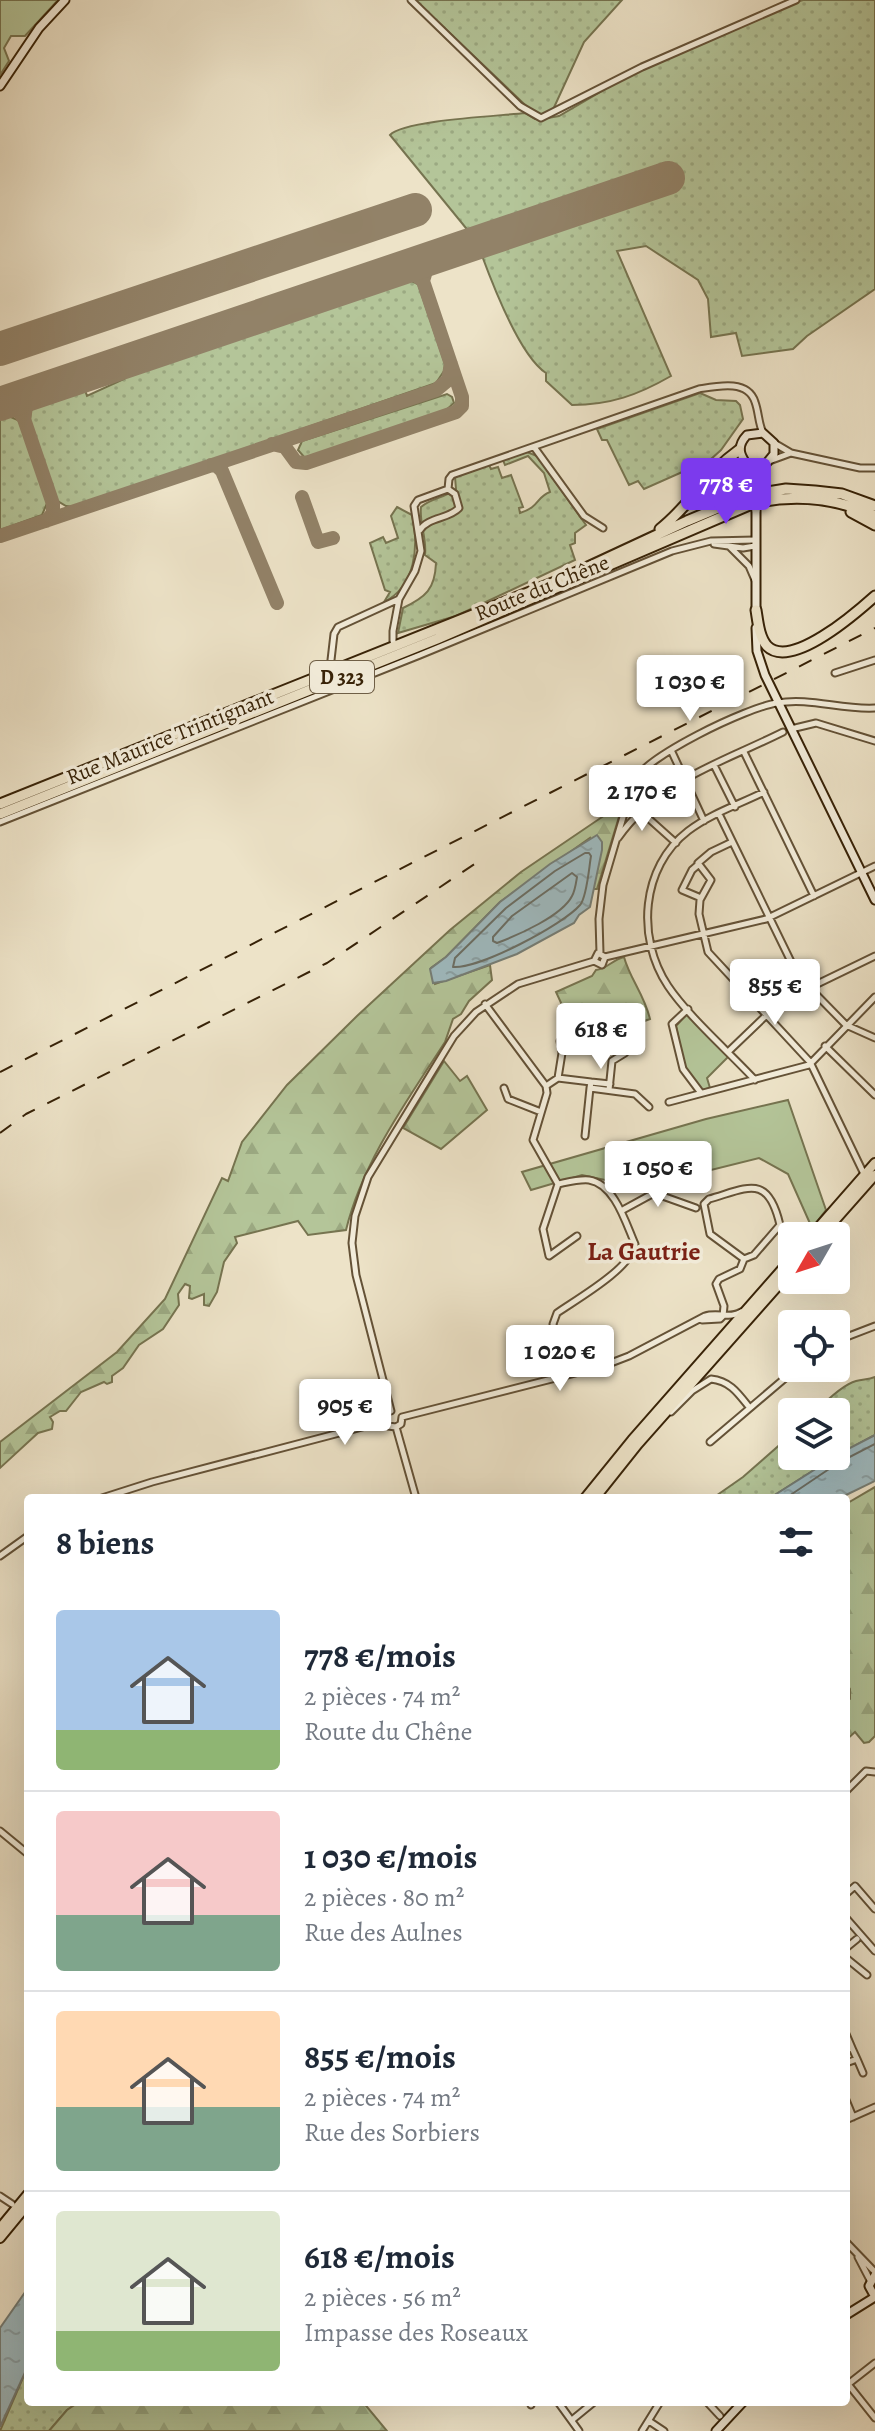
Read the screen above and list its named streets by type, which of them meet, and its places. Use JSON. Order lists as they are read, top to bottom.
{
  "streets": {
    "highway": ["D 323"],
    "street": ["Route du Chêne", "Rue Maurice Trintignant"]
  },
  "crossings": [
    ["Route du Chêne", "Rue Maurice Trintignant"]
  ],
  "districts": ["La Gautrie"],
  "north": "bottom left",
  "page": {
    "price": [
      "778 €",
      "1 030 €",
      "2 170 €",
      "855 €",
      "618 €",
      "1 050 €",
      "1 020 €",
      "905 €"
    ],
    "heading": "8 biens",
    "list": [
      {
        "name": "778 €/mois",
        "note": "2 pièces · 74 m² · Route du Chêne"
      },
      {
        "name": "1 030 €/mois",
        "note": "2 pièces · 80 m² · Rue des Aulnes"
      },
      {
        "name": "855 €/mois",
        "note": "2 pièces · 74 m² · Rue des Sorbiers"
      },
      {
        "name": "618 €/mois",
        "note": "2 pièces · 56 m² · Impasse des Roseaux"
      }
    ]
  }
}
